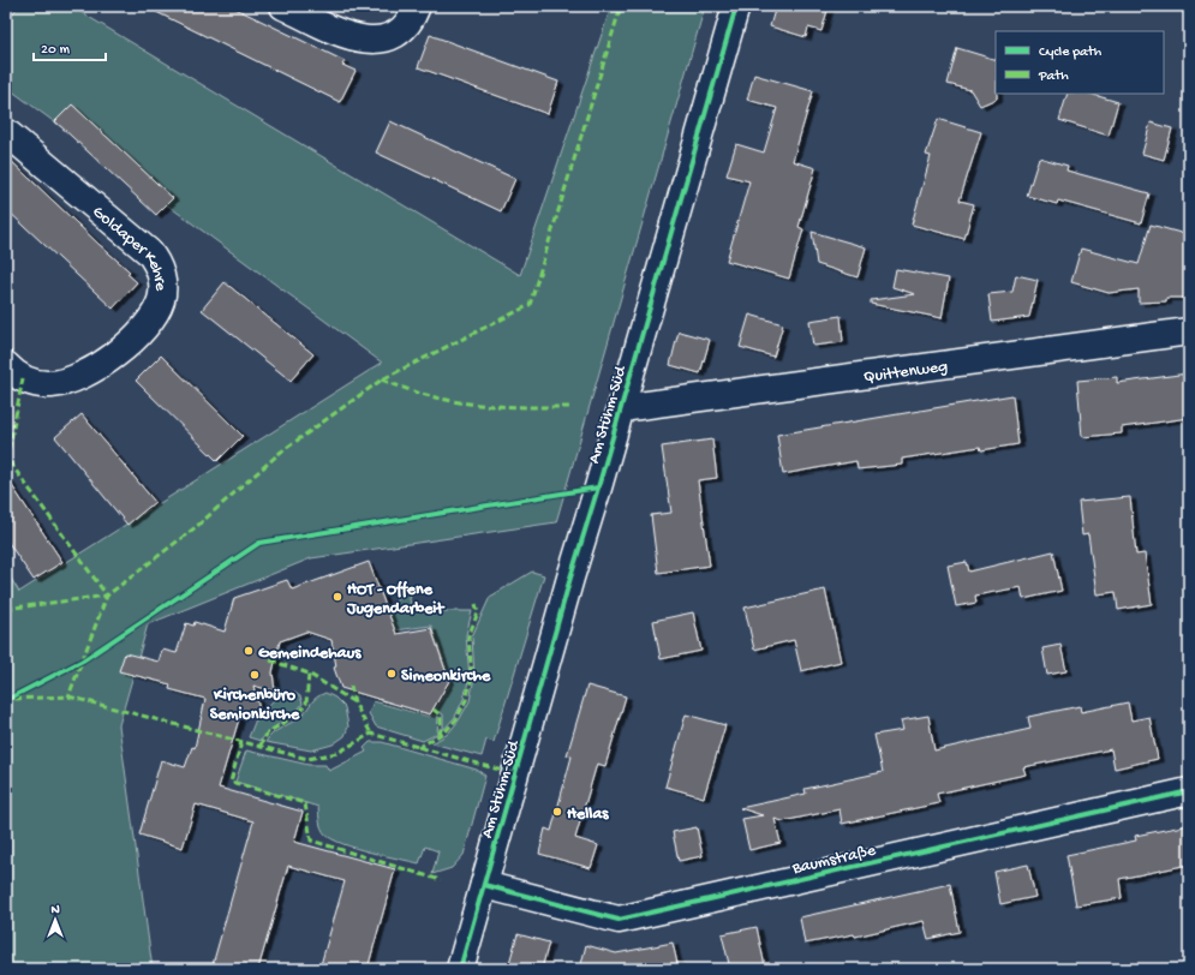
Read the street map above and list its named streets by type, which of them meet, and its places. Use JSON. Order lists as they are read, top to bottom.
{
  "streets": {
    "street": [
      "Goldaper Kehre",
      "Quittenweg",
      "Am Stühm-Süd",
      "Baumstraße"
    ]
  },
  "crossings": [
    ["Quittenweg", "Am Stühm-Süd"],
    ["Am Stühm-Süd", "Baumstraße"]
  ],
  "places": [
    "HOT - Offene Jugendarbeit",
    "Gemeindehaus",
    "Simeonkirche",
    "Kirchenbüro Semionkirche",
    "Hellas"
  ],
  "legend": ["Cycle path", "Path"],
  "scale_bar": "20 m",
  "north": "top"
}
